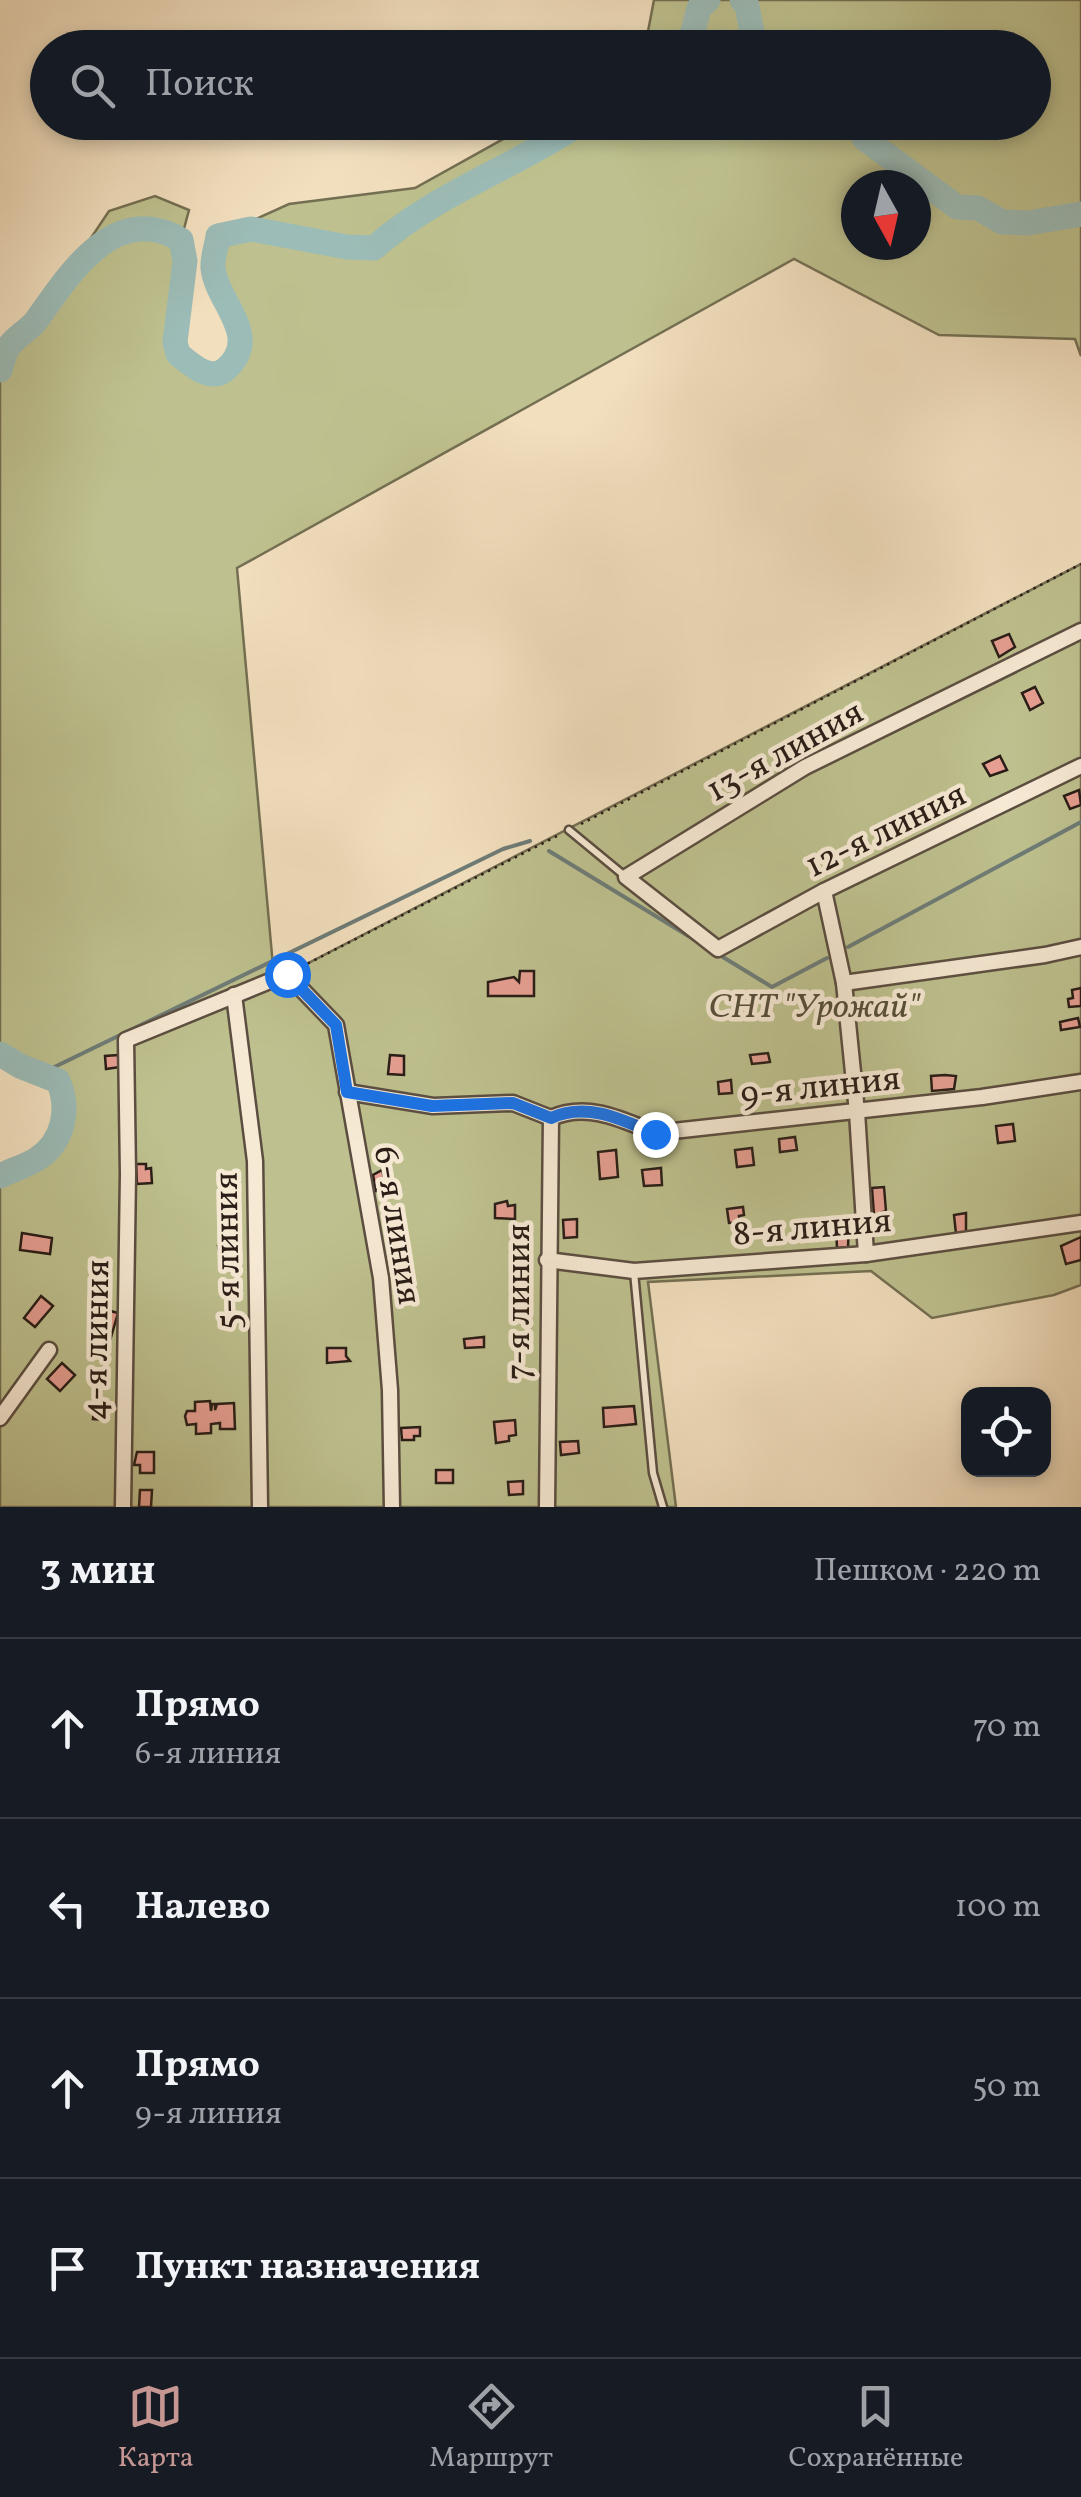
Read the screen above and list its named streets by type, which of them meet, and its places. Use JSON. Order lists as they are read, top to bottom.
{
  "streets": {
    "street": [
      "13-я линия",
      "12-я линия",
      "9-я линия",
      "6-я линия",
      "8-я линия",
      "5-я линия",
      "7-я линия",
      "4-я линия"
    ]
  },
  "crossings": [
    ["13-я линия", "12-я линия"],
    ["9-я линия", "7-я линия"],
    ["8-я линия", "7-я линия"],
    ["5-я линия", "4-я линия"]
  ],
  "parks": ["СНТ \"Урожай\""],
  "north": "bottom",
  "page": {
    "search": "Поиск",
    "heading": ["3 мин", "Пешком · 220 m"],
    "list": [
      ["Прямо", "6-я линия", "70 m"],
      ["Налево", "100 m"],
      ["Прямо", "9-я линия", "50 m"],
      "Пункт назначения"
    ],
    "nav": ["Карта", "Маршрут", "Сохранённые"]
  }
}
